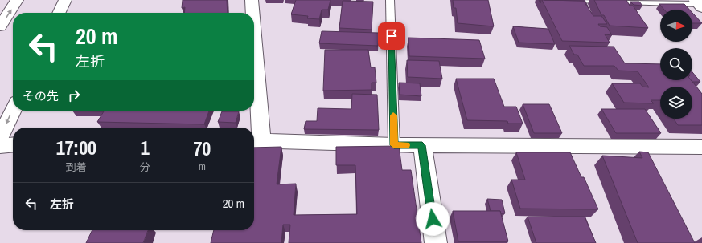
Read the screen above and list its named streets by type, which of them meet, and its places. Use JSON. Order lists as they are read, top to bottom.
{
  "north": "right",
  "page": {
    "turn": ["20 m", "左折"],
    "then": "その先",
    "eta": [
      "17:00",
      "到着",
      "1",
      "分",
      "70",
      "m"
    ],
    "list": [
      {
        "name": "左折",
        "value": "20 m"
      }
    ]
  }
}
